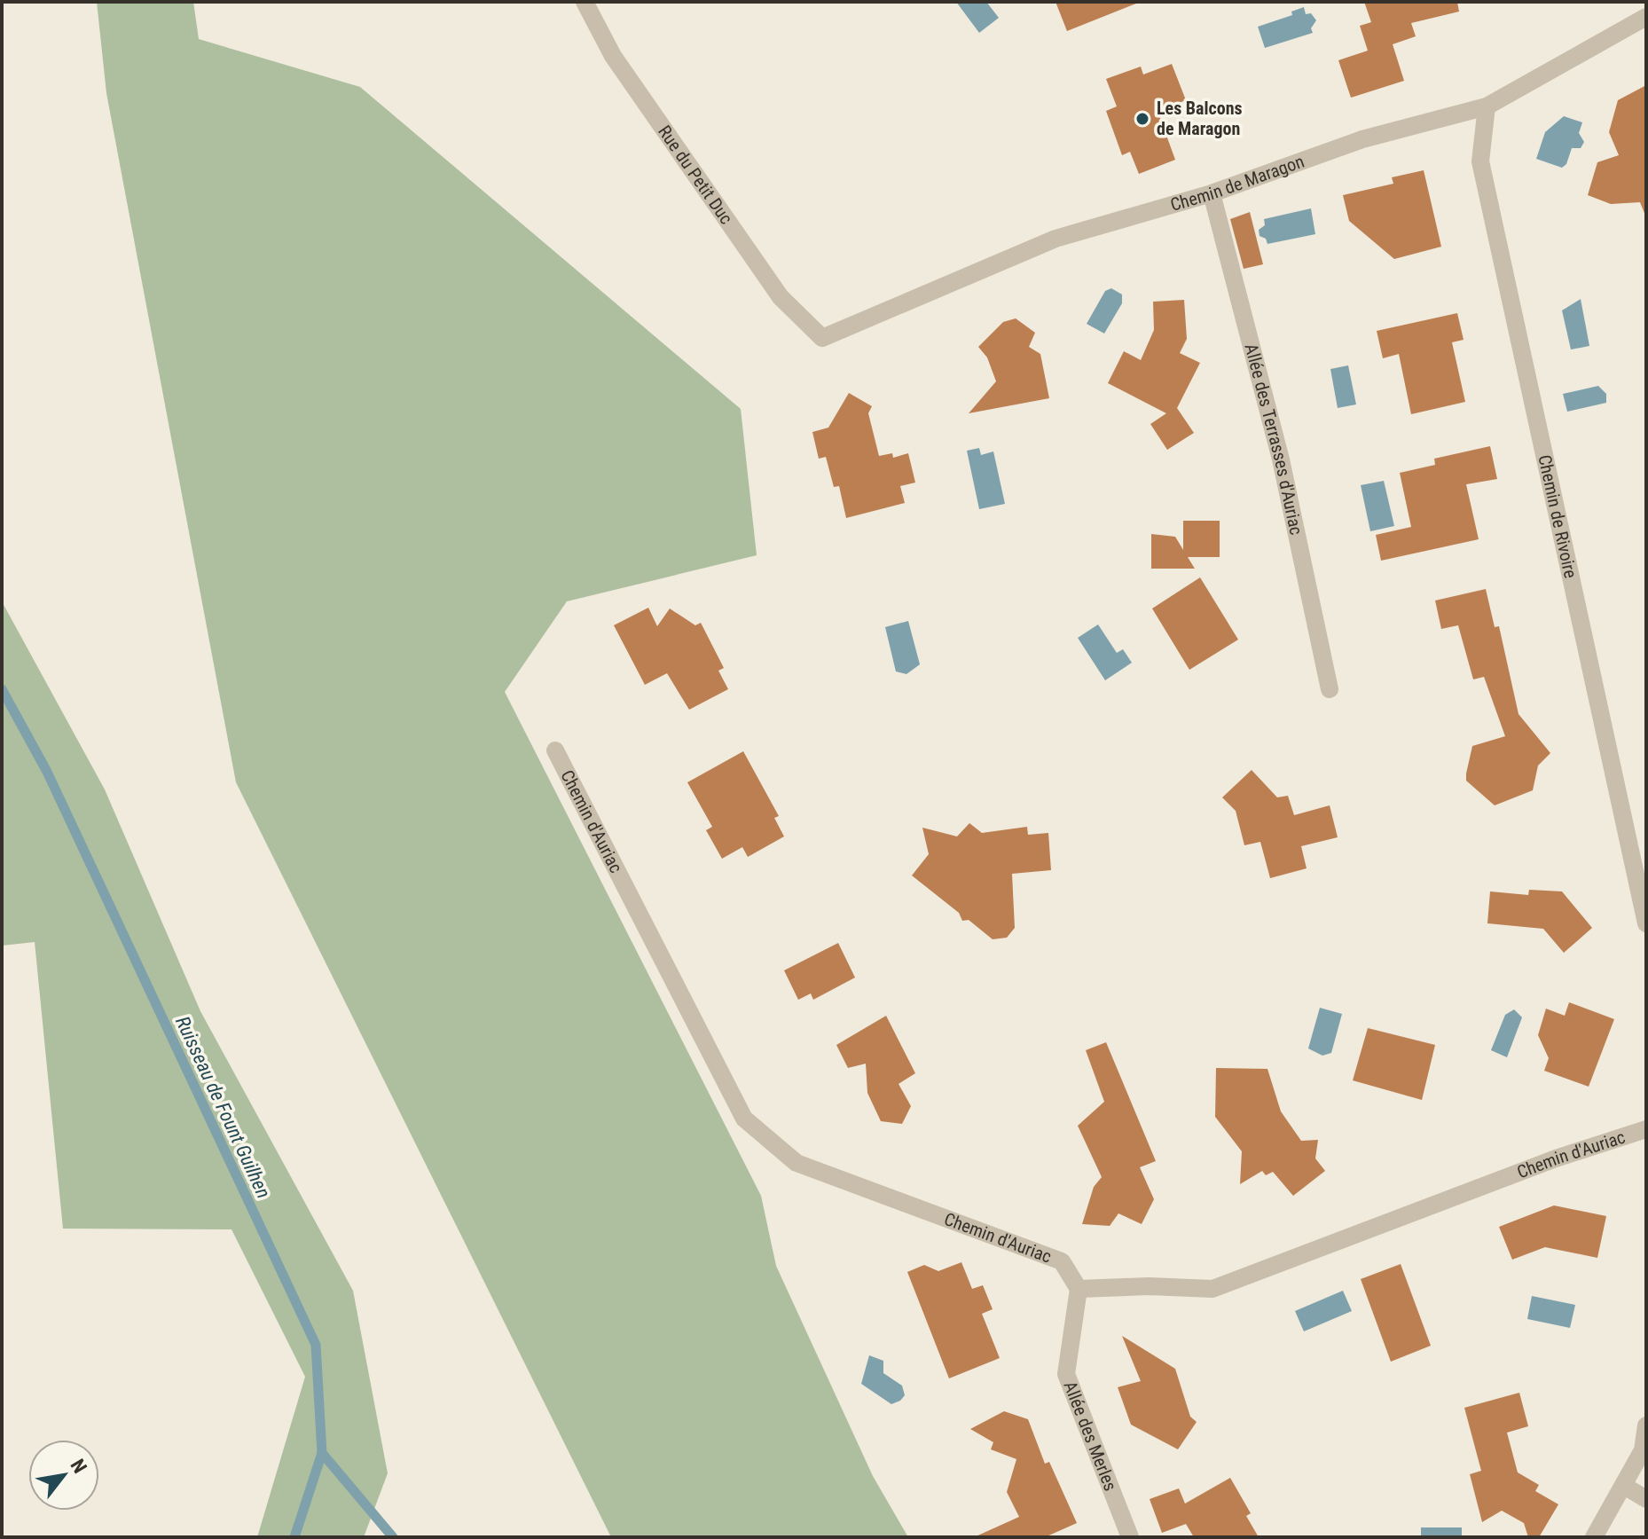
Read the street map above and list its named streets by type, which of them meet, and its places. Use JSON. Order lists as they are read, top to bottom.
{
  "streets": {
    "street": [
      "Rue du Petit Duc",
      "Chemin de Maragon",
      "Allée des Terrasses d'Auriac",
      "Chemin de Rivoire",
      "Chemin d'Auriac",
      "Allée des Merles"
    ]
  },
  "crossings": [
    ["Rue du Petit Duc", "Chemin de Maragon"],
    ["Chemin de Maragon", "Allée des Terrasses d'Auriac"],
    ["Chemin de Maragon", "Chemin de Rivoire"],
    ["Chemin d'Auriac", "Allée des Merles"]
  ],
  "water": ["Ruisseau de Fount Guilhen"],
  "places": ["Les Balcons de Maragon"],
  "north": "top right"
}
